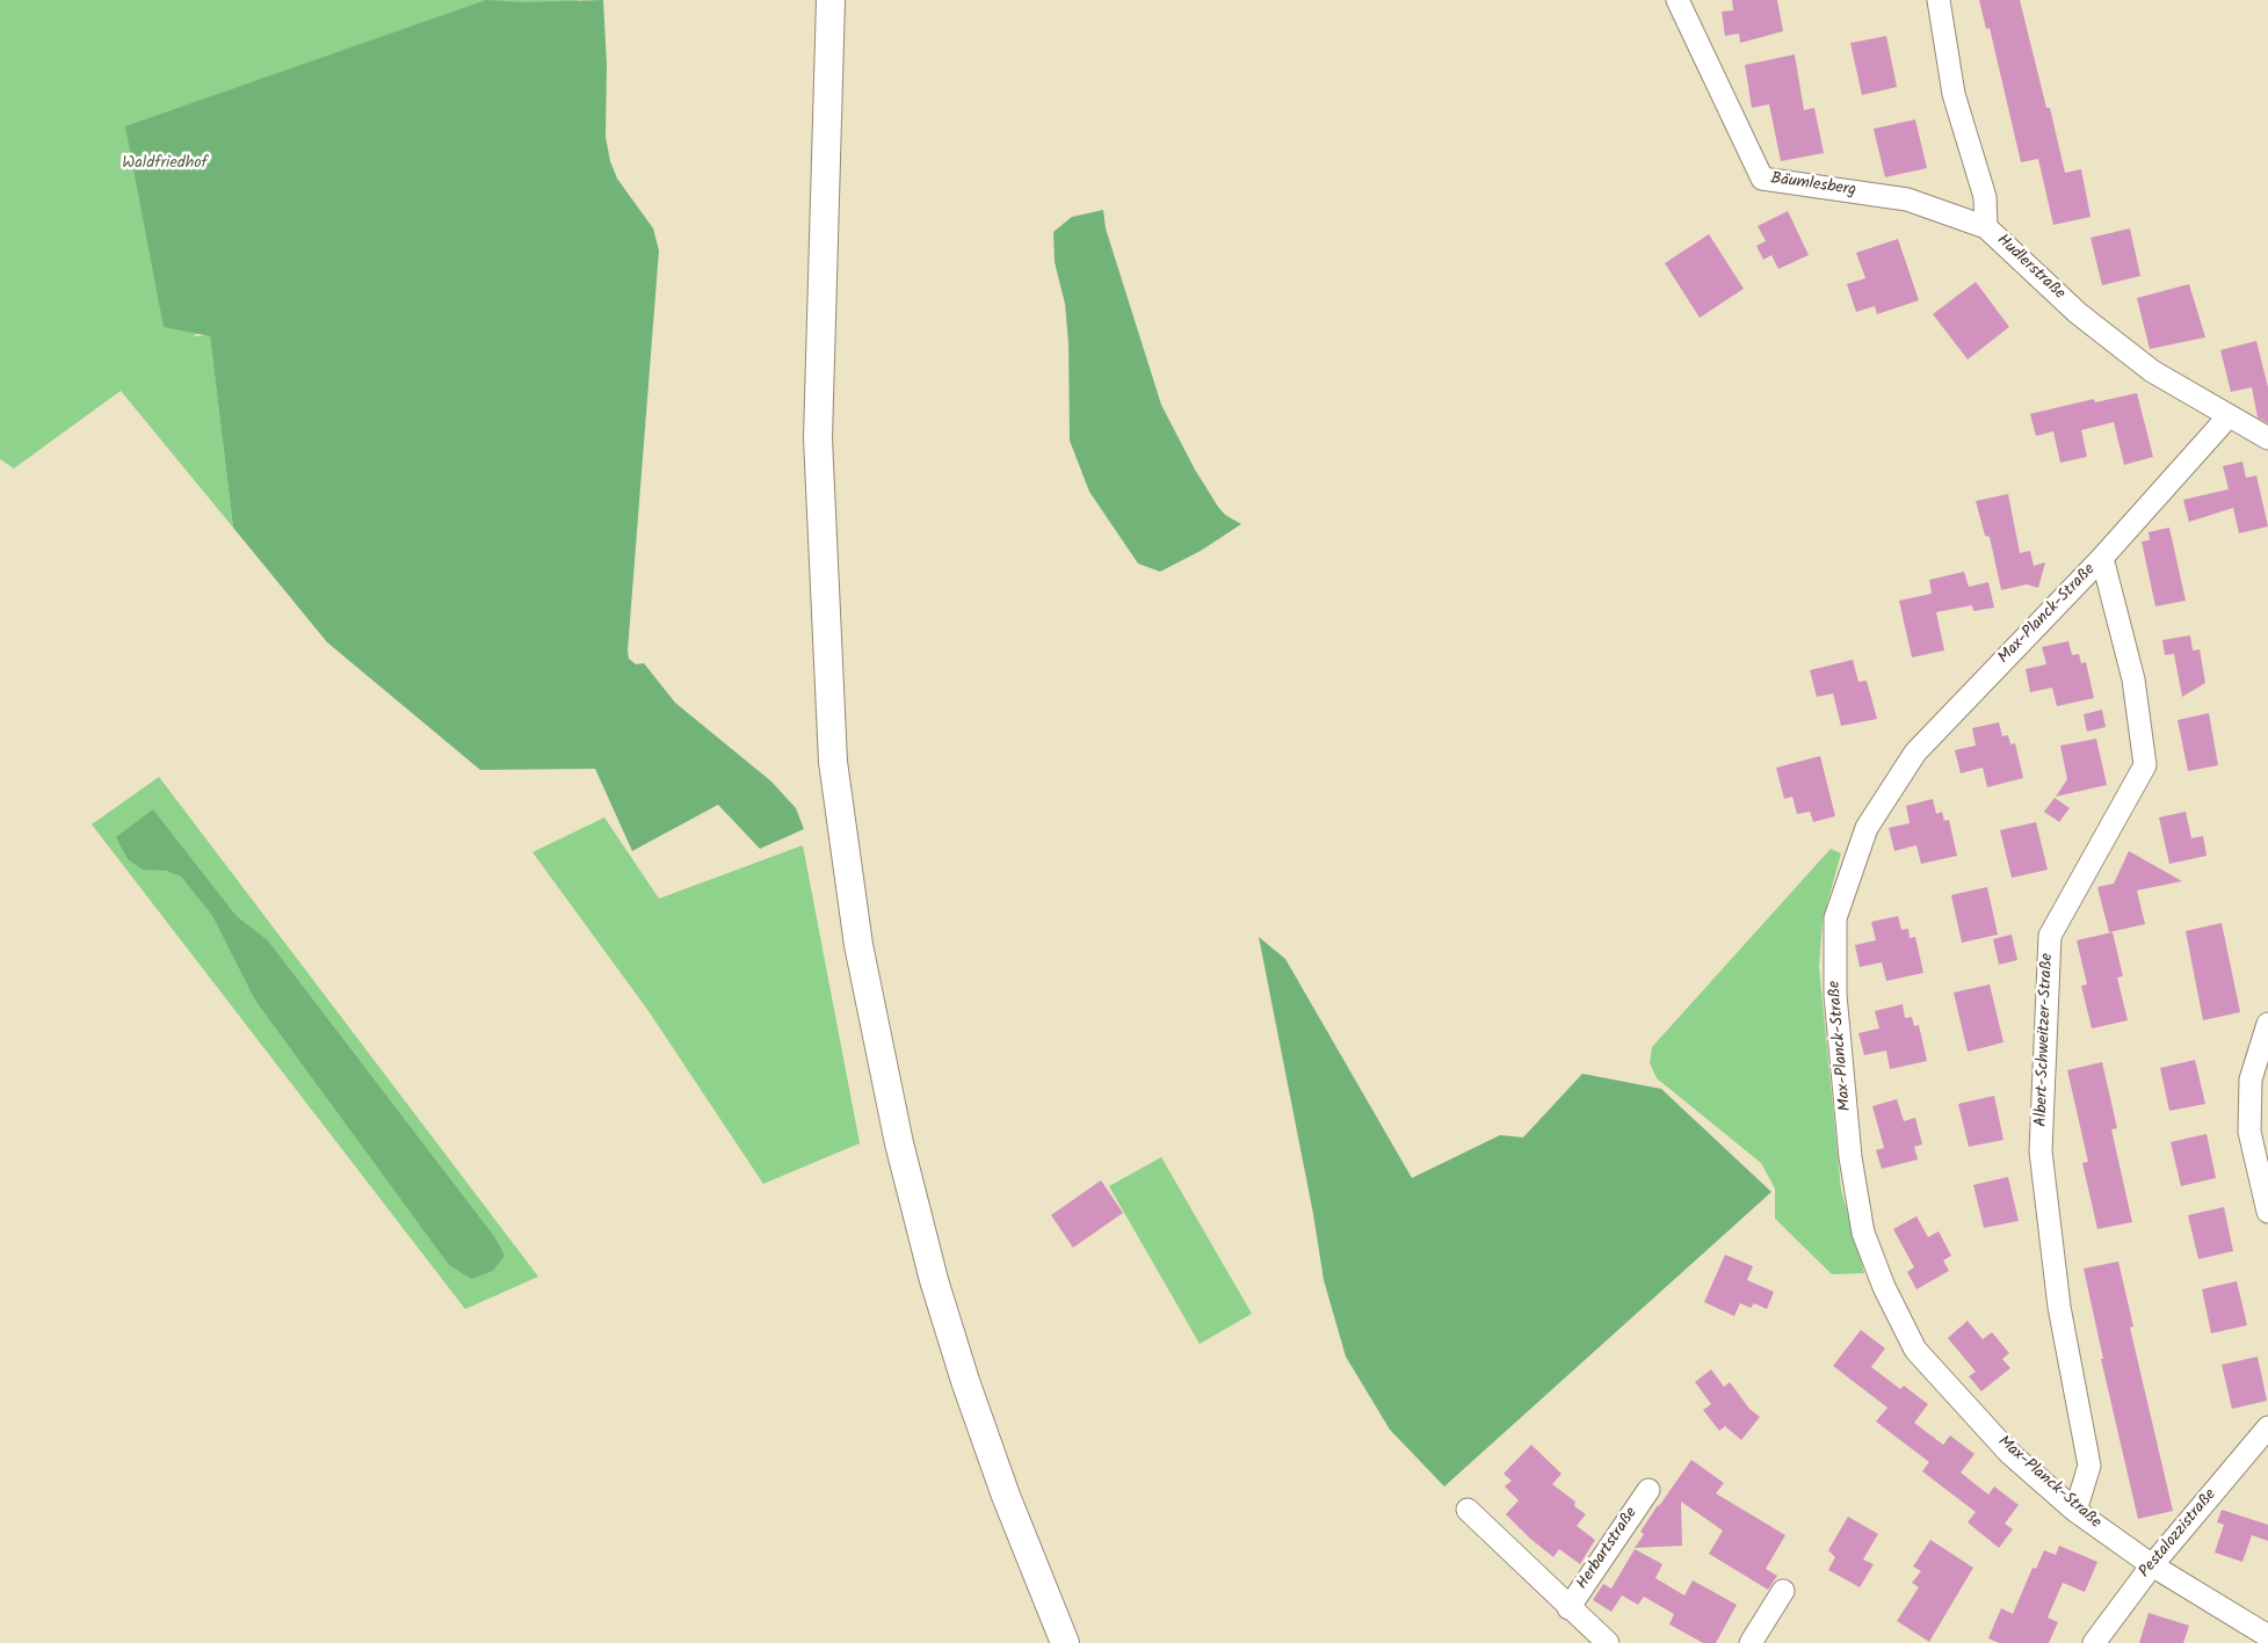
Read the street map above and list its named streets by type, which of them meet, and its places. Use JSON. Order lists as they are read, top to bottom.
{
  "streets": {
    "street": [
      "Bäumlesberg",
      "Hudlerstraße",
      "Max-Planck-Straße",
      "Albert-Schweitzer-Straße",
      "Pestalozzistraße",
      "Herbartstraße"
    ]
  },
  "crossings": [
    ["Bäumlesberg", "Hudlerstraße"],
    ["Hudlerstraße", "Max-Planck-Straße"],
    ["Max-Planck-Straße", "Albert-Schweitzer-Straße"],
    ["Max-Planck-Straße", "Pestalozzistraße"]
  ],
  "parks": ["Waldfriedhof"]
}
